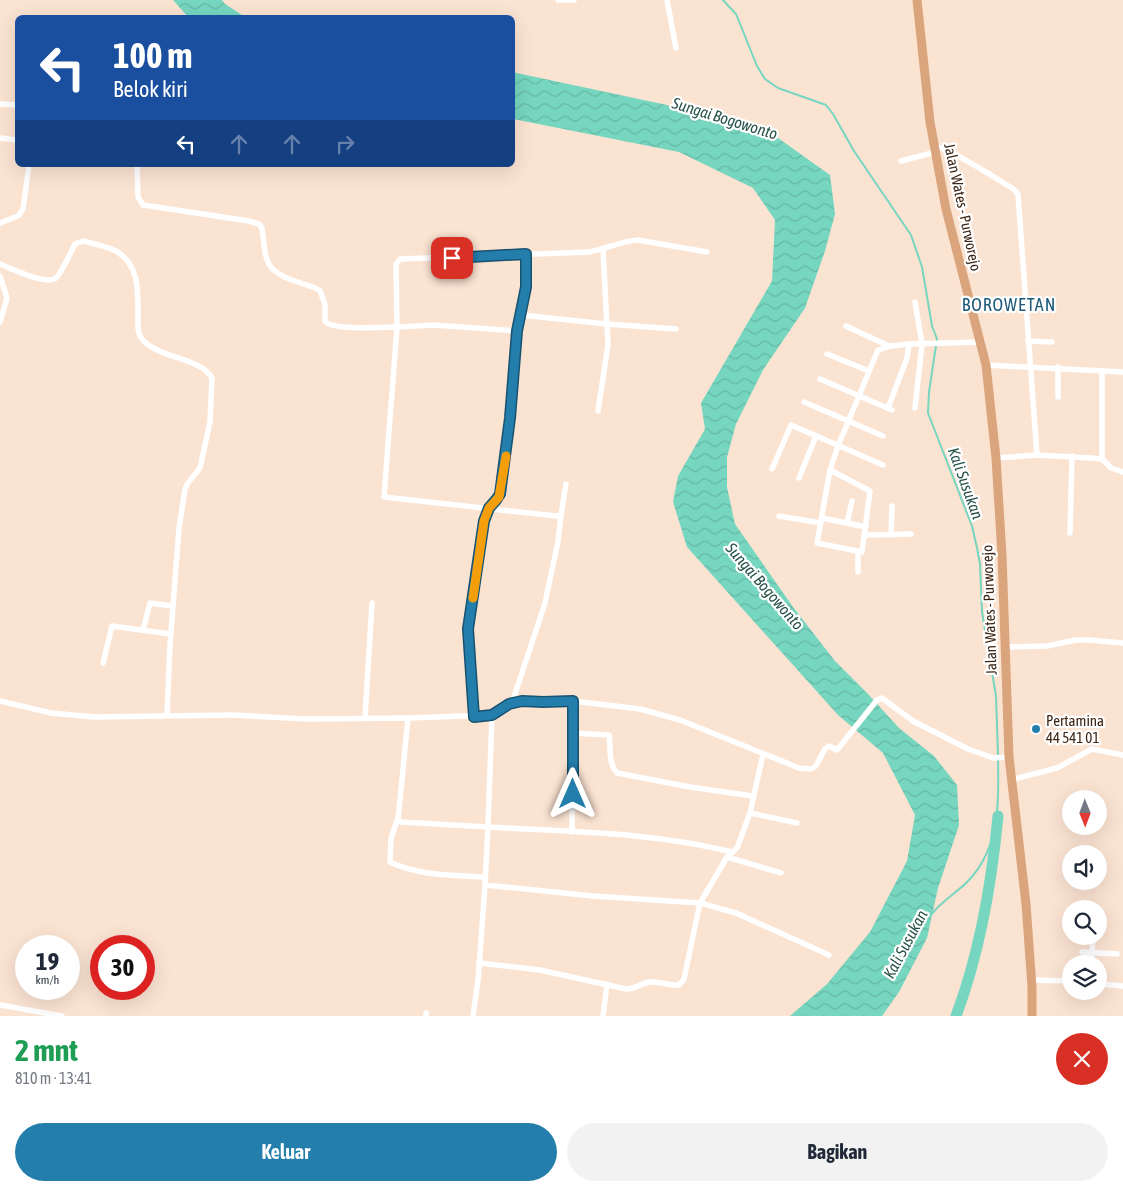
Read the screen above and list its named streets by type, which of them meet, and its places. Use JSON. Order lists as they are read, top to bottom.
{
  "streets": {
    "highway": ["Jalan Wates - Purworejo"]
  },
  "districts": ["BOROWETAN"],
  "water": ["Sungai Bogowonto", "Kali Susukan"],
  "places": ["Pertamina 44 541 01"],
  "north": "bottom",
  "page": {
    "turn": ["100 m", "Belok kiri"],
    "speed": "19 km/h",
    "limit": "30",
    "heading": ["2 mnt", "810 m · 13:41"],
    "buttons": ["Keluar", "Bagikan"]
  }
}
